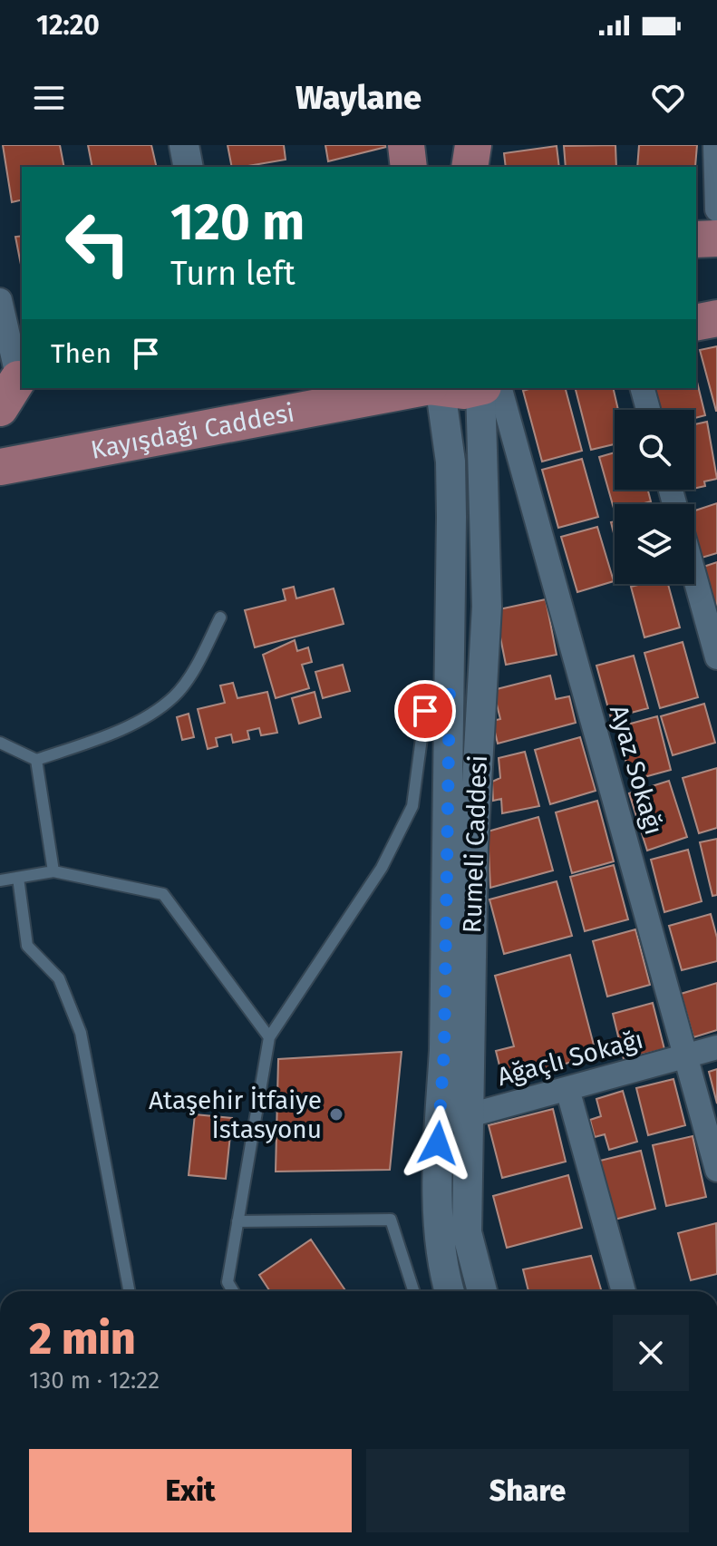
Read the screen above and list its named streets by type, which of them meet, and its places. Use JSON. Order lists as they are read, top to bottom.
{
  "streets": {
    "main road": ["Kayışdağı Caddesi"],
    "street": ["Ayaz Sokağı", "Rumeli Caddesi", "Ağaçlı Sokağı"]
  },
  "crossings": [
    ["Kayışdağı Caddesi", "Rumeli Caddesi"],
    ["Ayaz Sokağı", "Ağaçlı Sokağı"],
    ["Rumeli Caddesi", "Ağaçlı Sokağı"]
  ],
  "places": ["Ataşehir İtfaiye İstasyonu"],
  "page": {
    "status": "12:20",
    "header": "Waylane",
    "turn": ["120 m", "Turn left"],
    "then": "Then",
    "heading": ["2 min", "130 m · 12:22"],
    "buttons": ["Exit", "Share"]
  }
}
